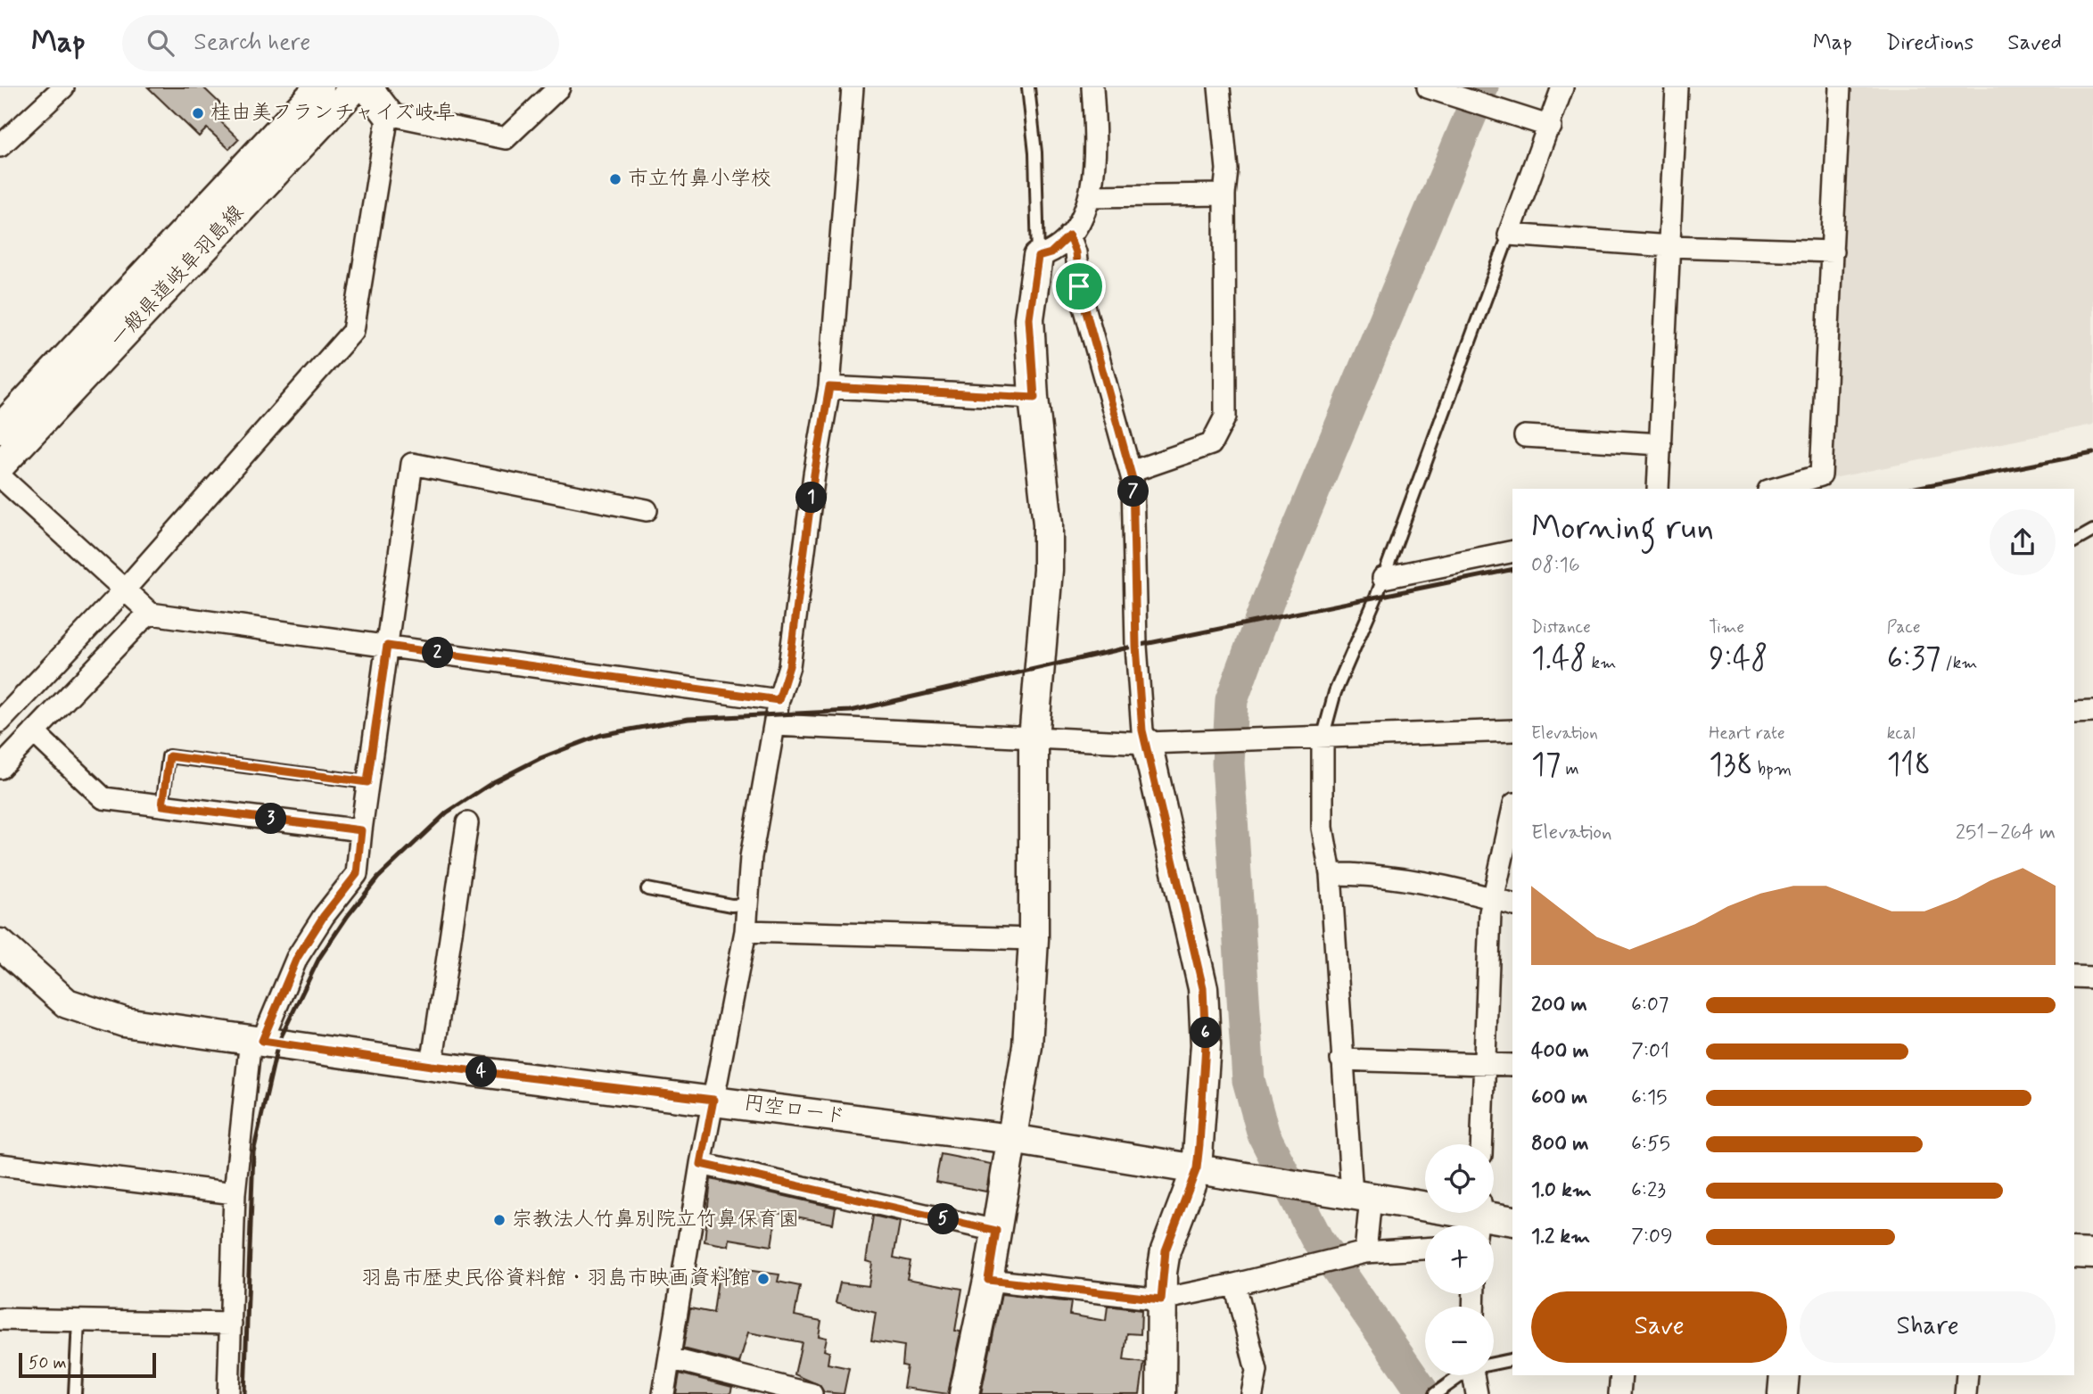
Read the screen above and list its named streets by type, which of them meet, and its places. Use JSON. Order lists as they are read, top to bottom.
{
  "streets": {
    "street": ["一般県道岐阜羽島線", "円空ロード"]
  },
  "places": [
    "桂由美フランチャイズ岐阜",
    "市立竹鼻小学校",
    "宗教法人竹鼻別院立竹鼻保育園",
    "羽島市歴史民俗資料館・羽島市映画資料館"
  ],
  "scale_bar": "50 m",
  "page": {
    "header": "Map",
    "search": "Search here",
    "nav": ["Map", "Directions", "Saved"],
    "pins": [
      "7",
      "1",
      "2",
      "3",
      "6",
      "4",
      "5"
    ],
    "heading": ["Morning run", "08:16"],
    "stats": [
      ["Distance", "1.48 km"],
      ["Time", "9:48"],
      ["Pace", "6:37 /km"],
      ["Elevation", "17 m"],
      ["Heart rate", "138 bpm"],
      ["kcal", "118"]
    ],
    "chart": ["Elevation", "251–264 m"],
    "list": [
      {
        "name": "200 m",
        "note": "6:07"
      },
      {
        "name": "400 m",
        "note": "7:01"
      },
      {
        "name": "600 m",
        "note": "6:15"
      },
      {
        "name": "800 m",
        "note": "6:55"
      },
      {
        "name": "1.0 km",
        "note": "6:23"
      },
      {
        "name": "1.2 km",
        "note": "7:09"
      }
    ],
    "map_buttons": ["+", "−"],
    "buttons": ["Save", "Share"],
    "scale": "50 m"
  }
}
